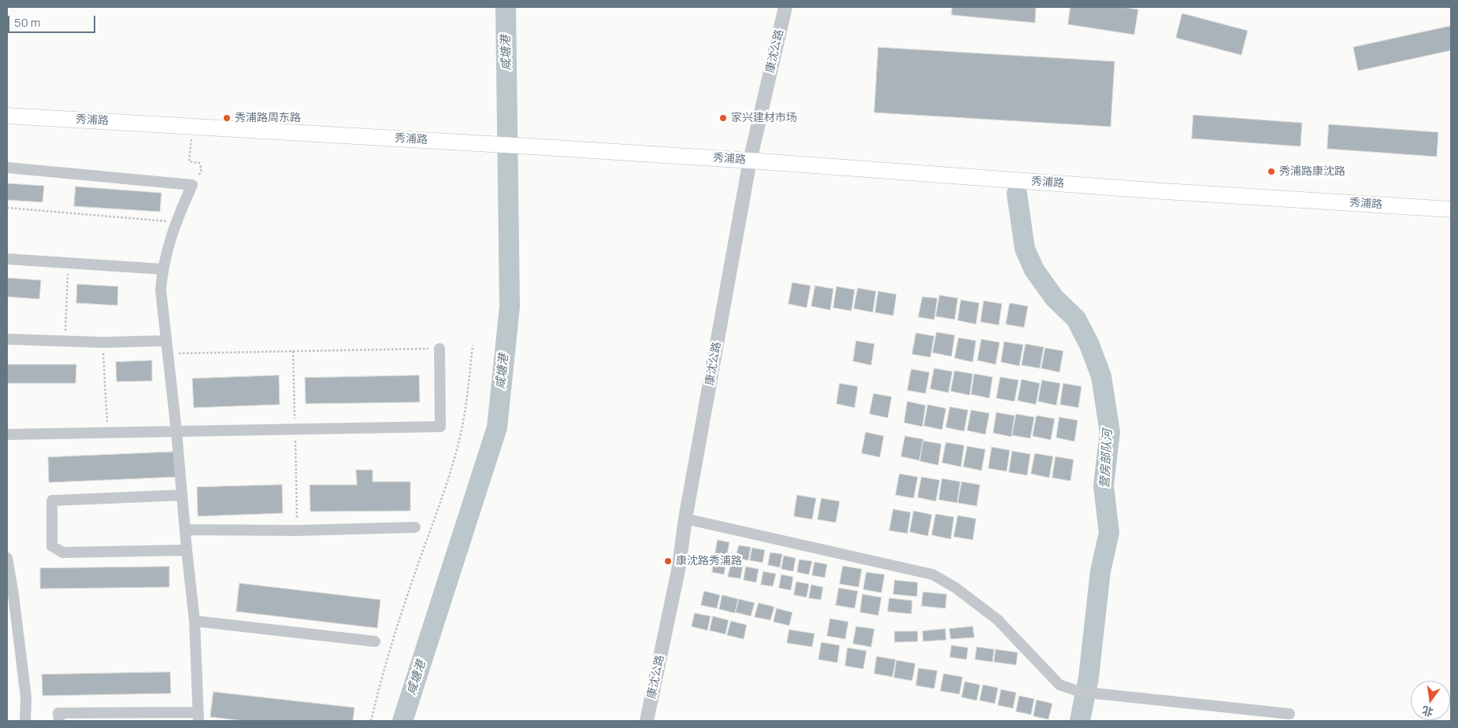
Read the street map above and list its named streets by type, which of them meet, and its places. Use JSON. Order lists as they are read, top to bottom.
{
  "streets": {
    "main road": ["秀浦路"],
    "street": ["康沈公路"]
  },
  "crossings": [
    ["康沈公路", "秀浦路"]
  ],
  "water": ["咸塘港", "营房部队河"],
  "places": [
    "秀浦路周东路",
    "家兴建材市场",
    "秀浦路康沈路",
    "康沈路秀浦路"
  ],
  "scale_bar": "50 m",
  "north": "bottom"
}
